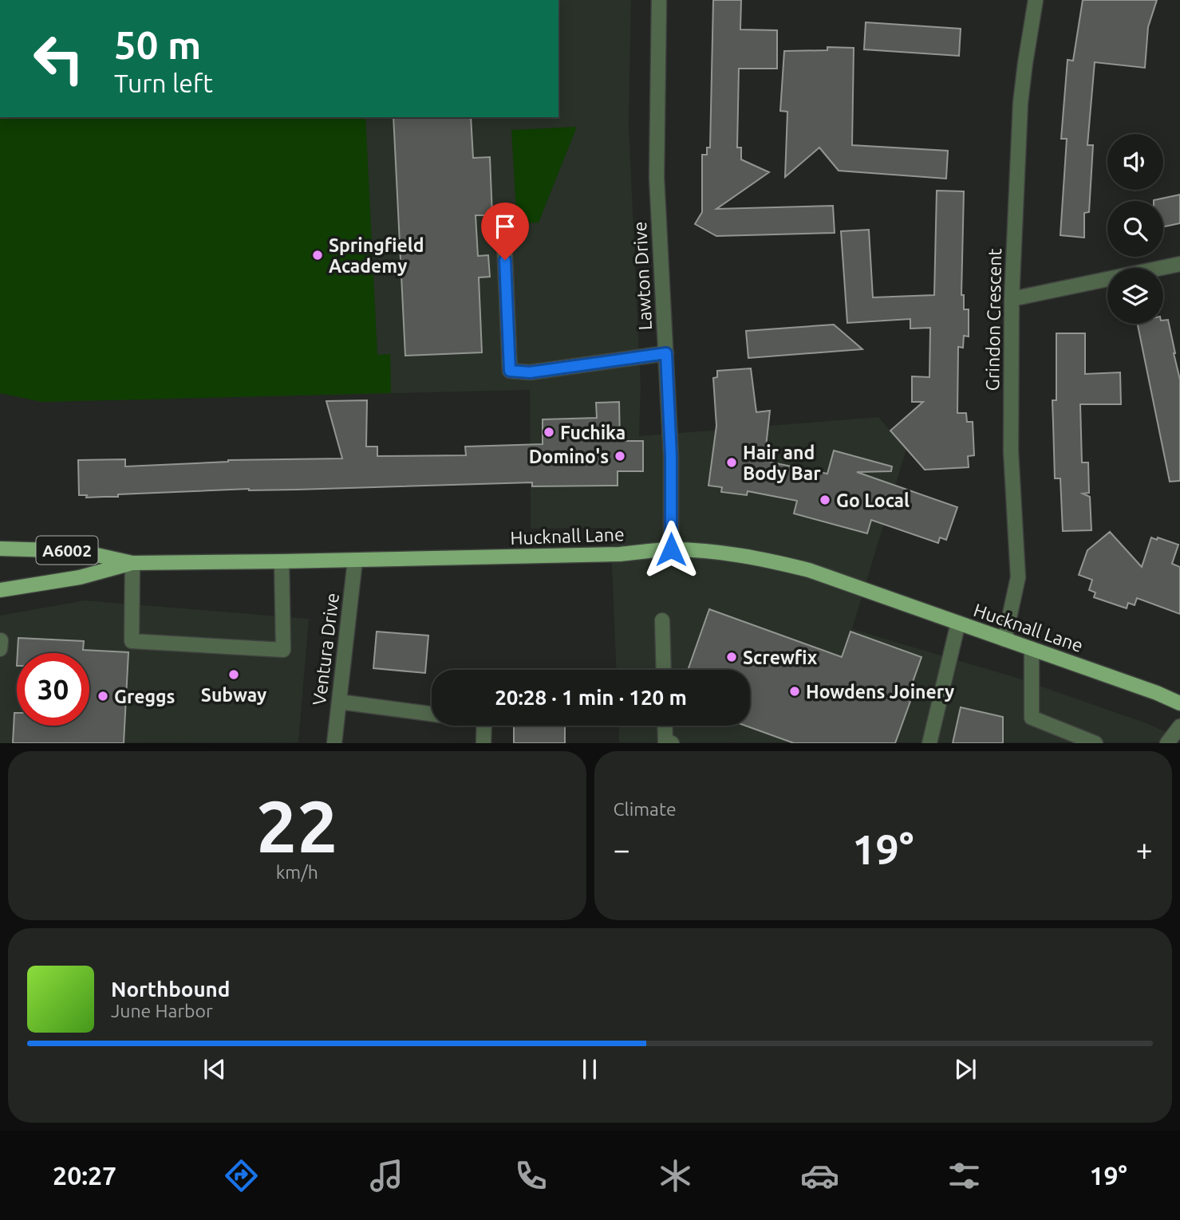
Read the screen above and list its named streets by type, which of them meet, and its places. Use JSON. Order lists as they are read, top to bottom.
{
  "streets": {
    "main road": ["Hucknall Lane", "A6002"],
    "street": ["Lawton Drive", "Grindon Crescent", "Ventura Drive"]
  },
  "crossings": [
    ["Lawton Drive", "Hucknall Lane"],
    ["Grindon Crescent", "Hucknall Lane"],
    ["Hucknall Lane", "Ventura Drive"]
  ],
  "places": [
    "Springfield Academy",
    "Fuchika",
    "Domino's",
    "Hair and Body Bar",
    "Go Local",
    "Screwfix",
    "Subway",
    "Howdens Joinery",
    "Greggs"
  ],
  "page": {
    "turn": ["50 m", "Turn left"],
    "limit": "30",
    "trip": "20:28 · 1 min · 120 m",
    "tile": [
      ["22", "km/h"],
      "Climate"
    ],
    "heat": ["−", "19°", "+"],
    "song": ["Northbound", "June Harbor"],
    "tabs": ["20:27", "19°"]
  }
}
